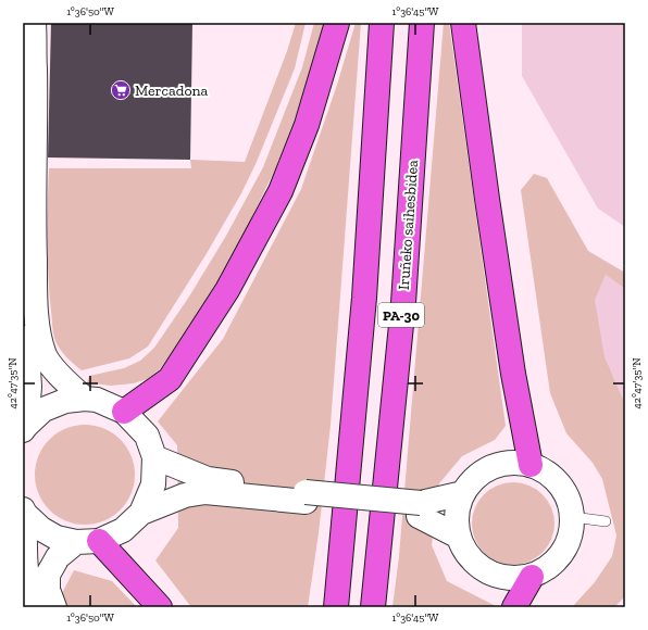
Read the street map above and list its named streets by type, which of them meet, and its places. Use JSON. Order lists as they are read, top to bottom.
{
  "streets": {
    "highway": ["Iruñeko saihesbidea", "PA-30"]
  },
  "places": {
    "supermarket": ["Mercadona"]
  },
  "coordinates": ["1°36'50\"W", "1°36'45\"W", "42°47'35\"N"]
}
